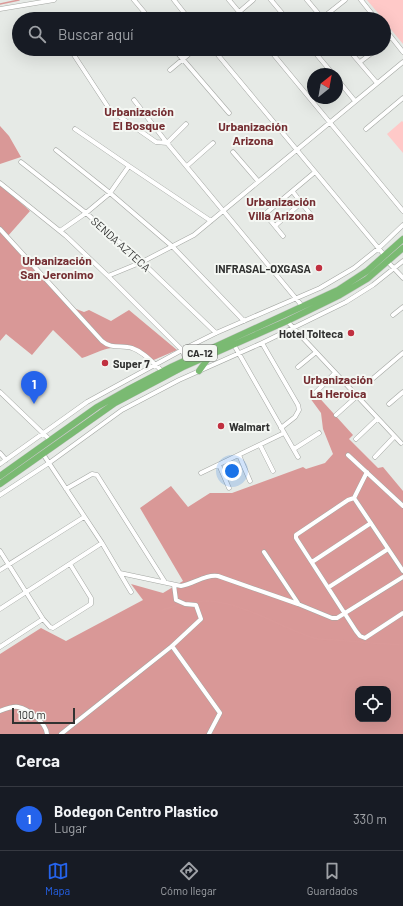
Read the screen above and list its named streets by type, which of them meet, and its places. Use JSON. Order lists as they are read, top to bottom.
{
  "streets": {
    "highway": ["CA-12"],
    "street": ["SENDA AZTECA"]
  },
  "districts": [
    "Urbanización El Bosque",
    "Urbanización Arizona",
    "Urbanización Villa Arizona",
    "Urbanización San Jeronimo",
    "Urbanización La Heroica"
  ],
  "places": [
    "INFRASAL-OXGASA",
    "Hotel Tolteca",
    "Super 7",
    "Walmart"
  ],
  "scale_bar": "100 m",
  "north": "top right",
  "page": {
    "search": "Buscar aquí",
    "pins": "1",
    "scale": "100 m",
    "heading": "Cerca",
    "list": [
      {
        "mark": "1",
        "name": "Bodegon Centro Plastico",
        "note": "Lugar",
        "value": "330 m"
      }
    ],
    "nav": ["Mapa", "Cómo llegar", "Guardados"]
  }
}
